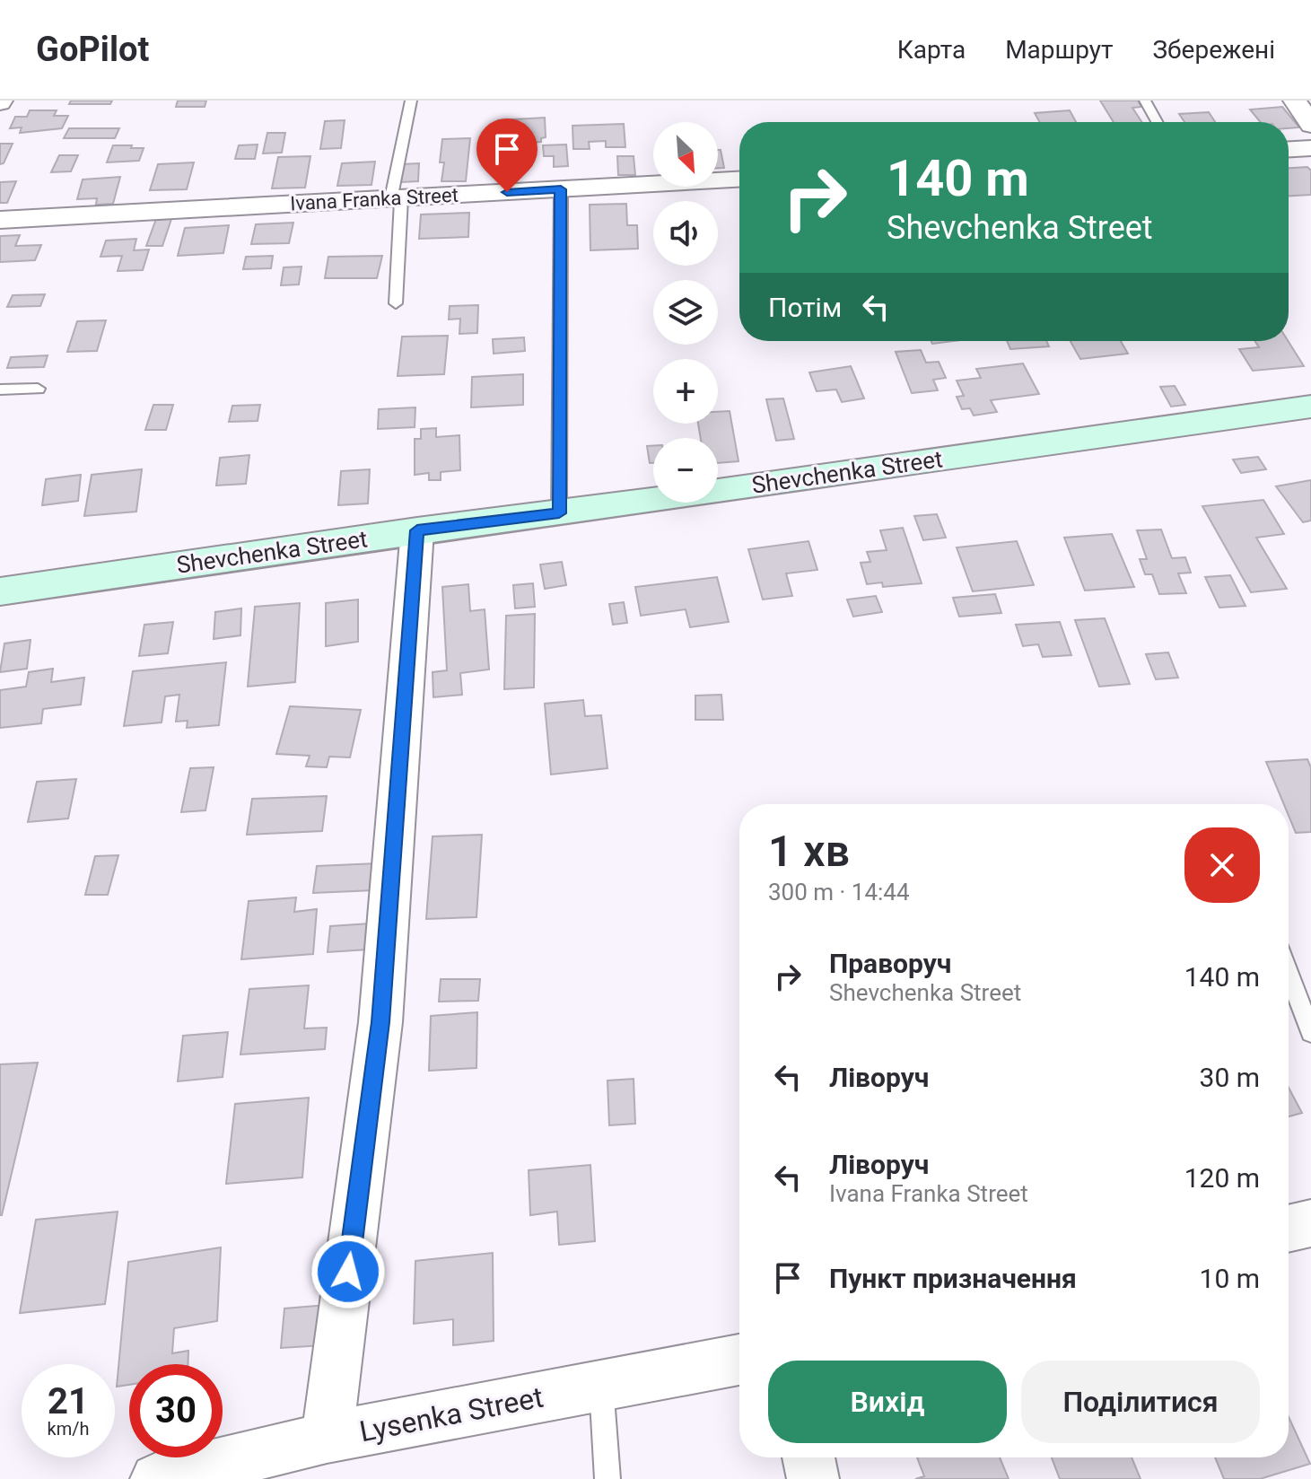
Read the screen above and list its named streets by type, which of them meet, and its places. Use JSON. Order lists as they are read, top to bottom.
{
  "streets": {
    "street": ["Ivana Franka Street", "Shevchenka Street", "Lysenka Street"]
  },
  "north": "bottom right",
  "page": {
    "header": "GoPilot",
    "nav": ["Карта", "Маршрут", "Збережені"],
    "map_buttons": ["+", "−"],
    "turn": ["140 m", "Shevchenka Street"],
    "then": "Потім",
    "heading": ["1 хв", "300 m · 14:44"],
    "list": [
      {
        "name": "Праворуч",
        "note": "Shevchenka Street",
        "value": "140 m"
      },
      {
        "name": "Ліворуч",
        "value": "30 m"
      },
      {
        "name": "Ліворуч",
        "note": "Ivana Franka Street",
        "value": "120 m"
      },
      {
        "name": "Пункт призначення",
        "value": "10 m"
      }
    ],
    "buttons": ["Вихід", "Поділитися"],
    "speed": "21 km/h",
    "limit": "30"
  }
}
